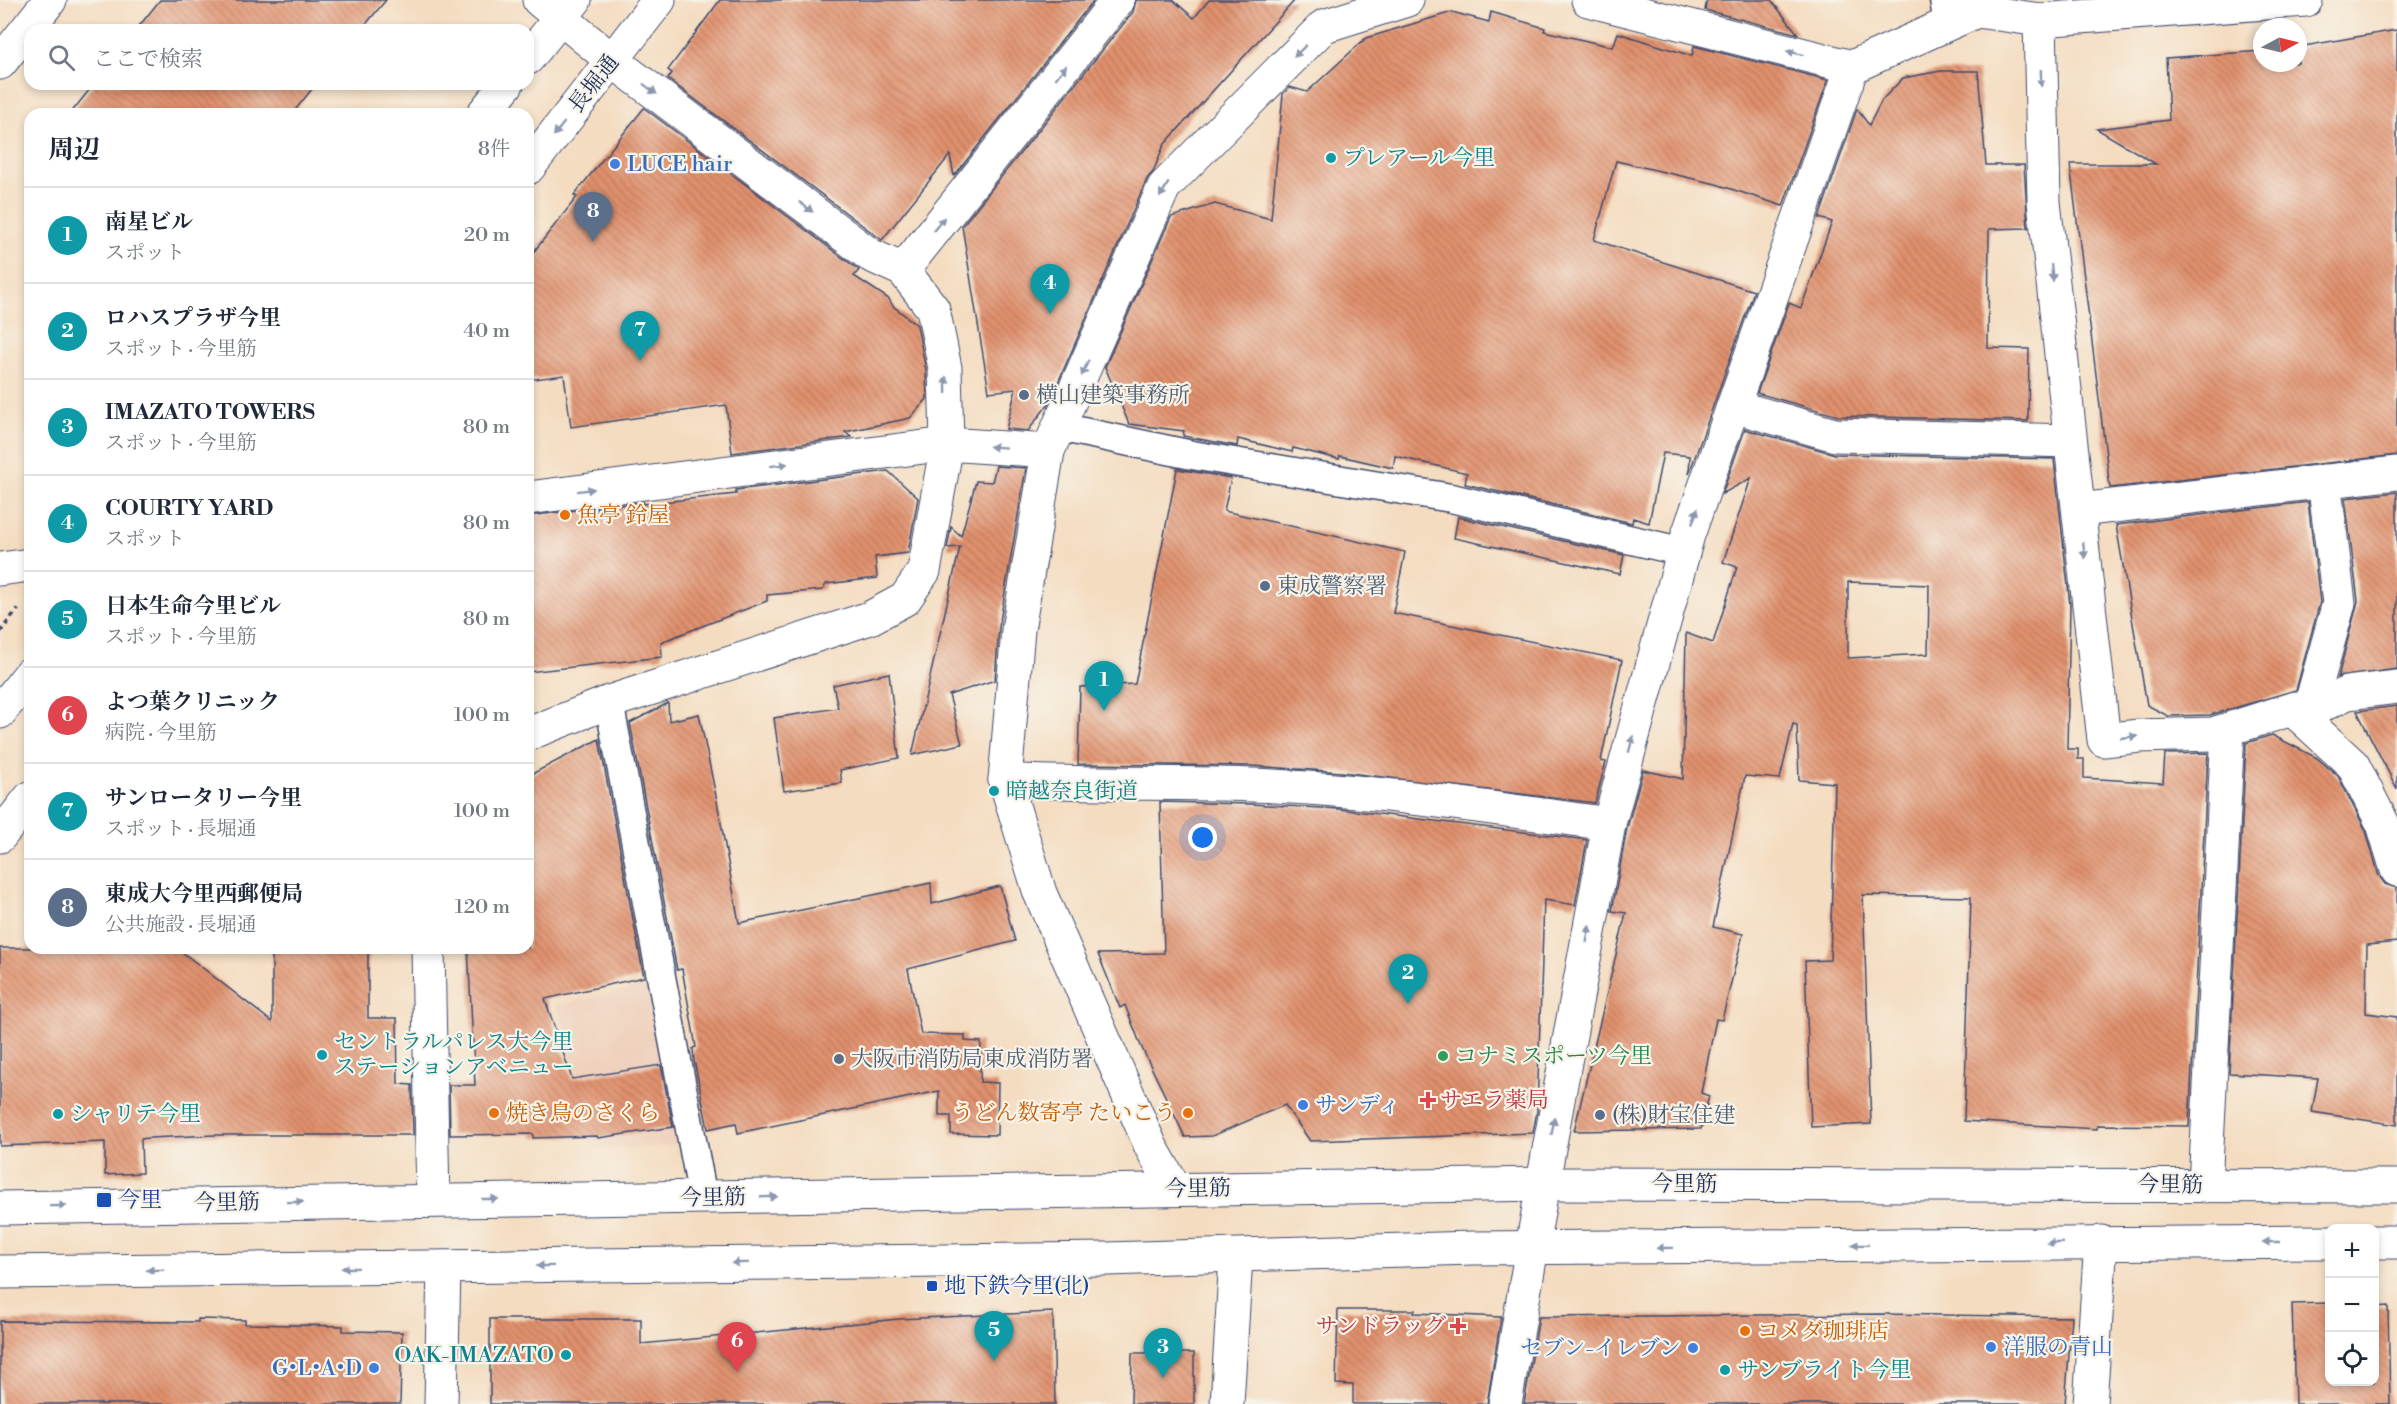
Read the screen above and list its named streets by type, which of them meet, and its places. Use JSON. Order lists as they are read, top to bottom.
{
  "streets": {
    "main road": ["長堀通", "今里筋"]
  },
  "places": {
    "other": [
      "プレアール今里",
      "LUCE hair",
      "横山建築事務所",
      "魚亭 鈴屋",
      "東成警察署",
      "暗越奈良街道",
      "セントラルパレス大今里 ステーションアベニュー",
      "コナミスポーツ今里",
      "大阪市消防局東成消防署",
      "サンディ",
      "焼き鳥のさくら",
      "うどん数寄亭 たいこう",
      "シャリテ今里",
      "(株)財宝住建",
      "コメダ珈琲店",
      "洋服の青山",
      "セブン-イレブン",
      "OAK-IMAZATO",
      "G•L•A•D",
      "サンブライト今里"
    ],
    "health": ["サエラ薬局", "サンドラッグ"],
    "transit": ["今里", "地下鉄今里(北)"]
  },
  "north": "right",
  "page": {
    "search": "ここで検索",
    "heading": ["周辺", "8件"],
    "list": [
      {
        "mark": "1",
        "name": "南星ビル",
        "note": "スポット",
        "value": "20 m"
      },
      {
        "mark": "2",
        "name": "ロハスプラザ今里",
        "note": "スポット · 今里筋",
        "value": "40 m"
      },
      {
        "mark": "3",
        "name": "IMAZATO TOWERS",
        "note": "スポット · 今里筋",
        "value": "80 m"
      },
      {
        "mark": "4",
        "name": "COURTY YARD",
        "note": "スポット",
        "value": "80 m"
      },
      {
        "mark": "5",
        "name": "日本生命今里ビル",
        "note": "スポット · 今里筋",
        "value": "80 m"
      },
      {
        "mark": "6",
        "name": "よつ葉クリニック",
        "note": "病院 · 今里筋",
        "value": "100 m"
      },
      {
        "mark": "7",
        "name": "サンロータリー今里",
        "note": "スポット · 長堀通",
        "value": "100 m"
      },
      {
        "mark": "8",
        "name": "東成大今里西郵便局",
        "note": "公共施設 · 長堀通",
        "value": "120 m"
      }
    ],
    "pins": [
      "8",
      "4",
      "7",
      "1",
      "2",
      "5",
      "6",
      "3"
    ],
    "map_buttons": ["+", "−"]
  }
}
